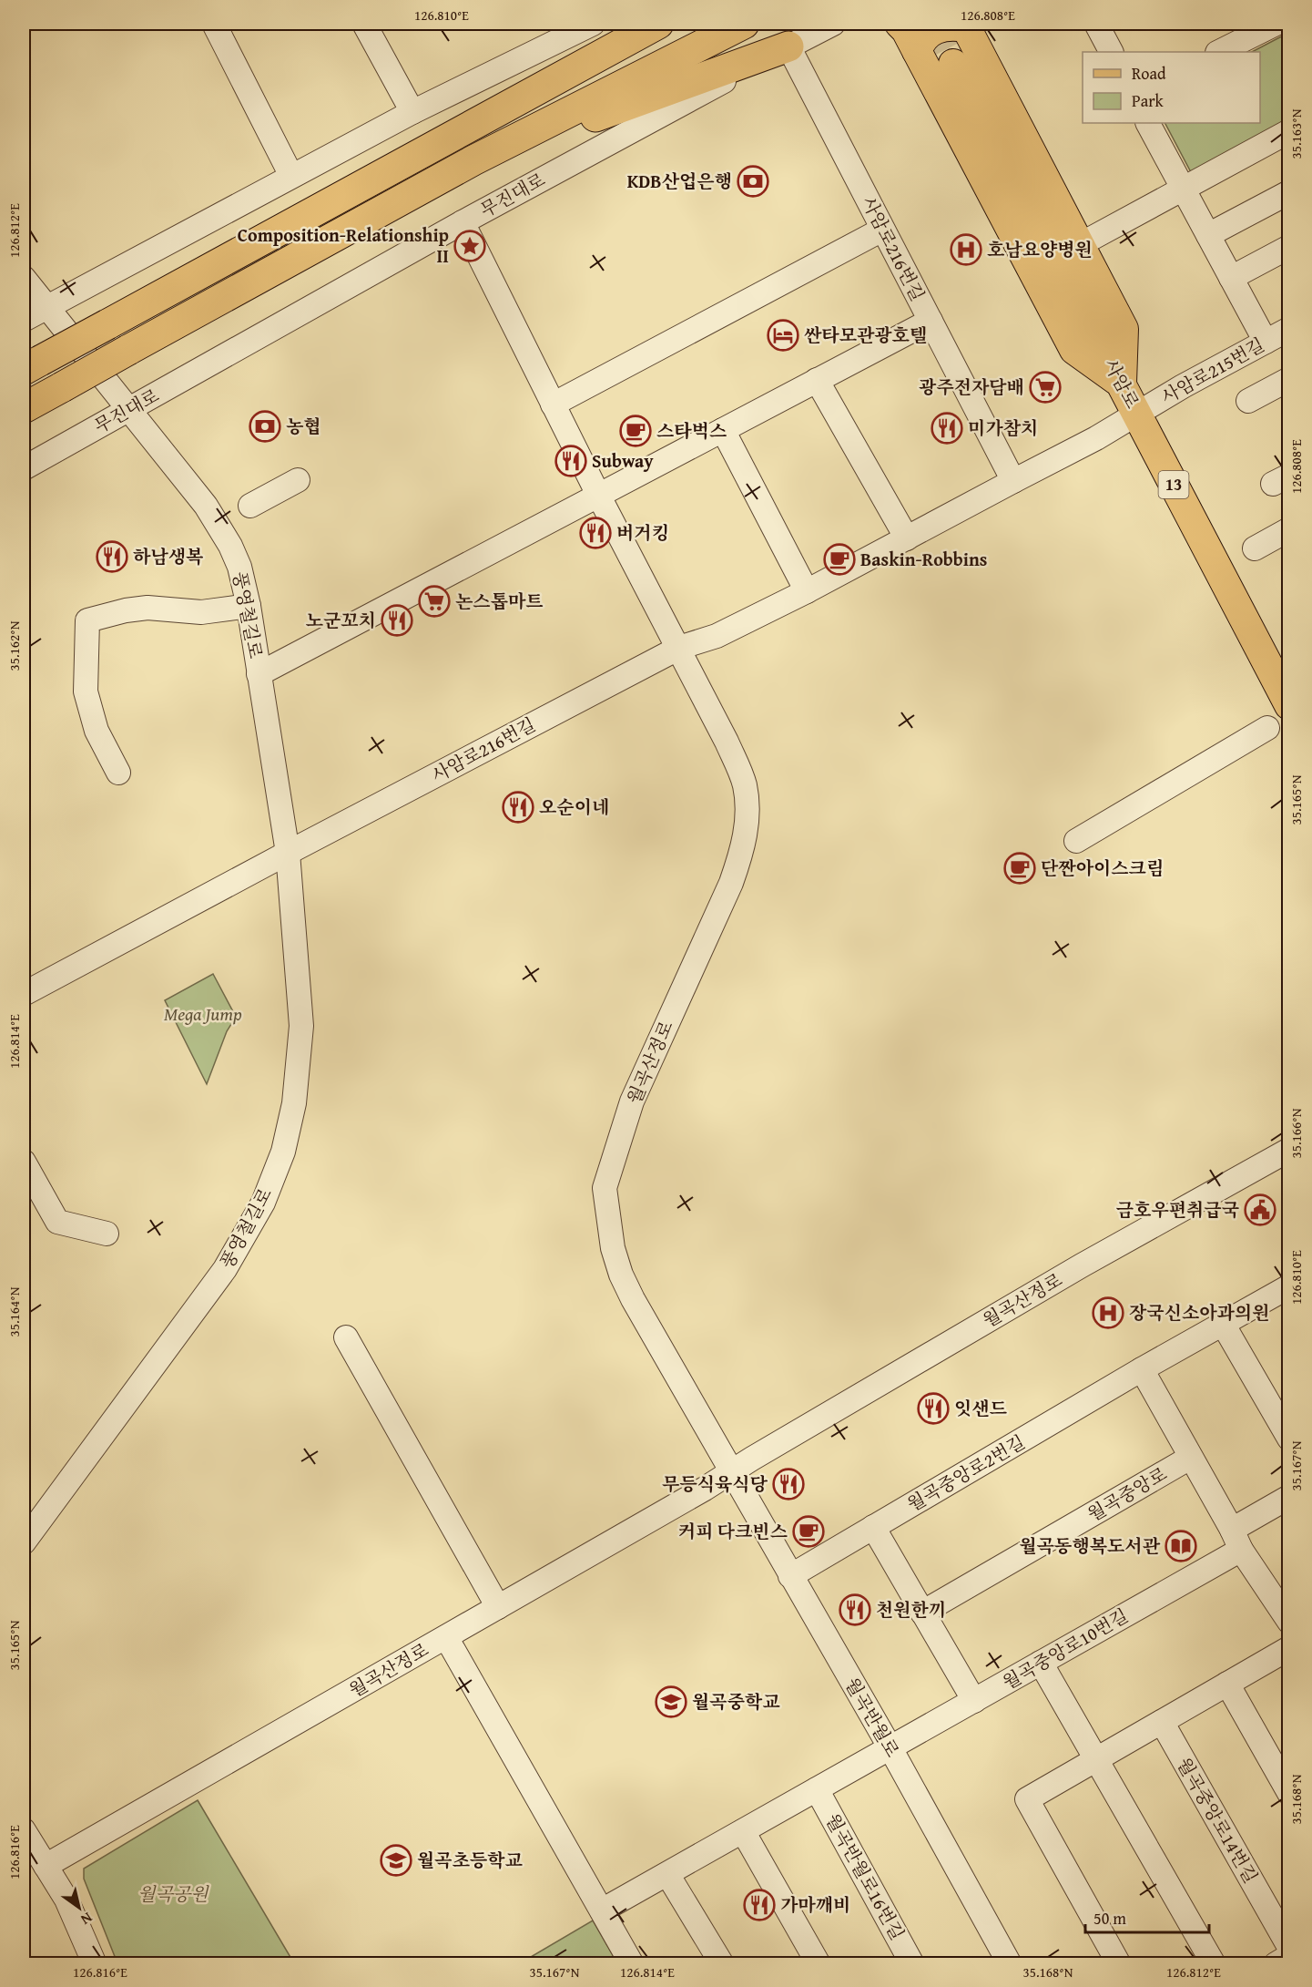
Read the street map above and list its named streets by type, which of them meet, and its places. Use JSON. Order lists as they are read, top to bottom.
{
  "streets": {
    "main road": ["사암로", "13"],
    "street": [
      "무진대로",
      "사암로216번길",
      "사암로215번길",
      "풍영철길로",
      "월곡산정로",
      "월곡중앙로2번길",
      "월곡중앙로",
      "월곡중앙로10번길",
      "월곡반월로",
      "월곡중앙로14번길",
      "월곡반월로16번길"
    ]
  },
  "crossings": [
    ["무진대로", "사암로216번길"],
    ["무진대로", "풍영철길로"],
    ["사암로216번길", "사암로215번길"],
    ["사암로216번길", "사암로"],
    ["사암로216번길", "풍영철길로"],
    ["사암로216번길", "월곡산정로"],
    ["사암로215번길", "사암로"],
    ["월곡산정로", "월곡반월로"],
    ["월곡중앙로2번길", "월곡반월로"],
    ["월곡중앙로10번길", "월곡반월로"]
  ],
  "parks": ["Mega Jump", "월곡공원"],
  "places": {
    "bank": ["KDB산업은행", "농협"],
    "place": ["Composition-Relationship II"],
    "hospital": ["호남요양병원", "장국신소아과의원"],
    "hotel": ["싼타모관광호텔"],
    "supermarket": ["광주전자담배", "논스톱마트"],
    "restaurant": [
      "미가참치",
      "Subway",
      "버거킹",
      "하남생복",
      "노군꼬치",
      "오순이네",
      "잇샌드",
      "무등식육식당",
      "천원한끼",
      "가마깨비"
    ],
    "cafe": [
      "스타벅스",
      "Baskin-Robbins",
      "단짠아이스크림",
      "커피 다크빈스"
    ],
    "public building": ["금호우편취급국"],
    "library": ["월곡동행복도서관"],
    "school or university": ["월곡중학교", "월곡초등학교"]
  },
  "legend": ["Road", "Park"],
  "scale_bar": "50 m",
  "north": "bottom right",
  "coordinates": [
    "126.810°E",
    "126.808°E",
    "35.163°N",
    "126.812°E",
    "35.162°N",
    "35.165°N",
    "126.814°E",
    "35.166°N",
    "35.164°N",
    "35.167°N",
    "35.168°N",
    "126.816°E"
  ]
}
